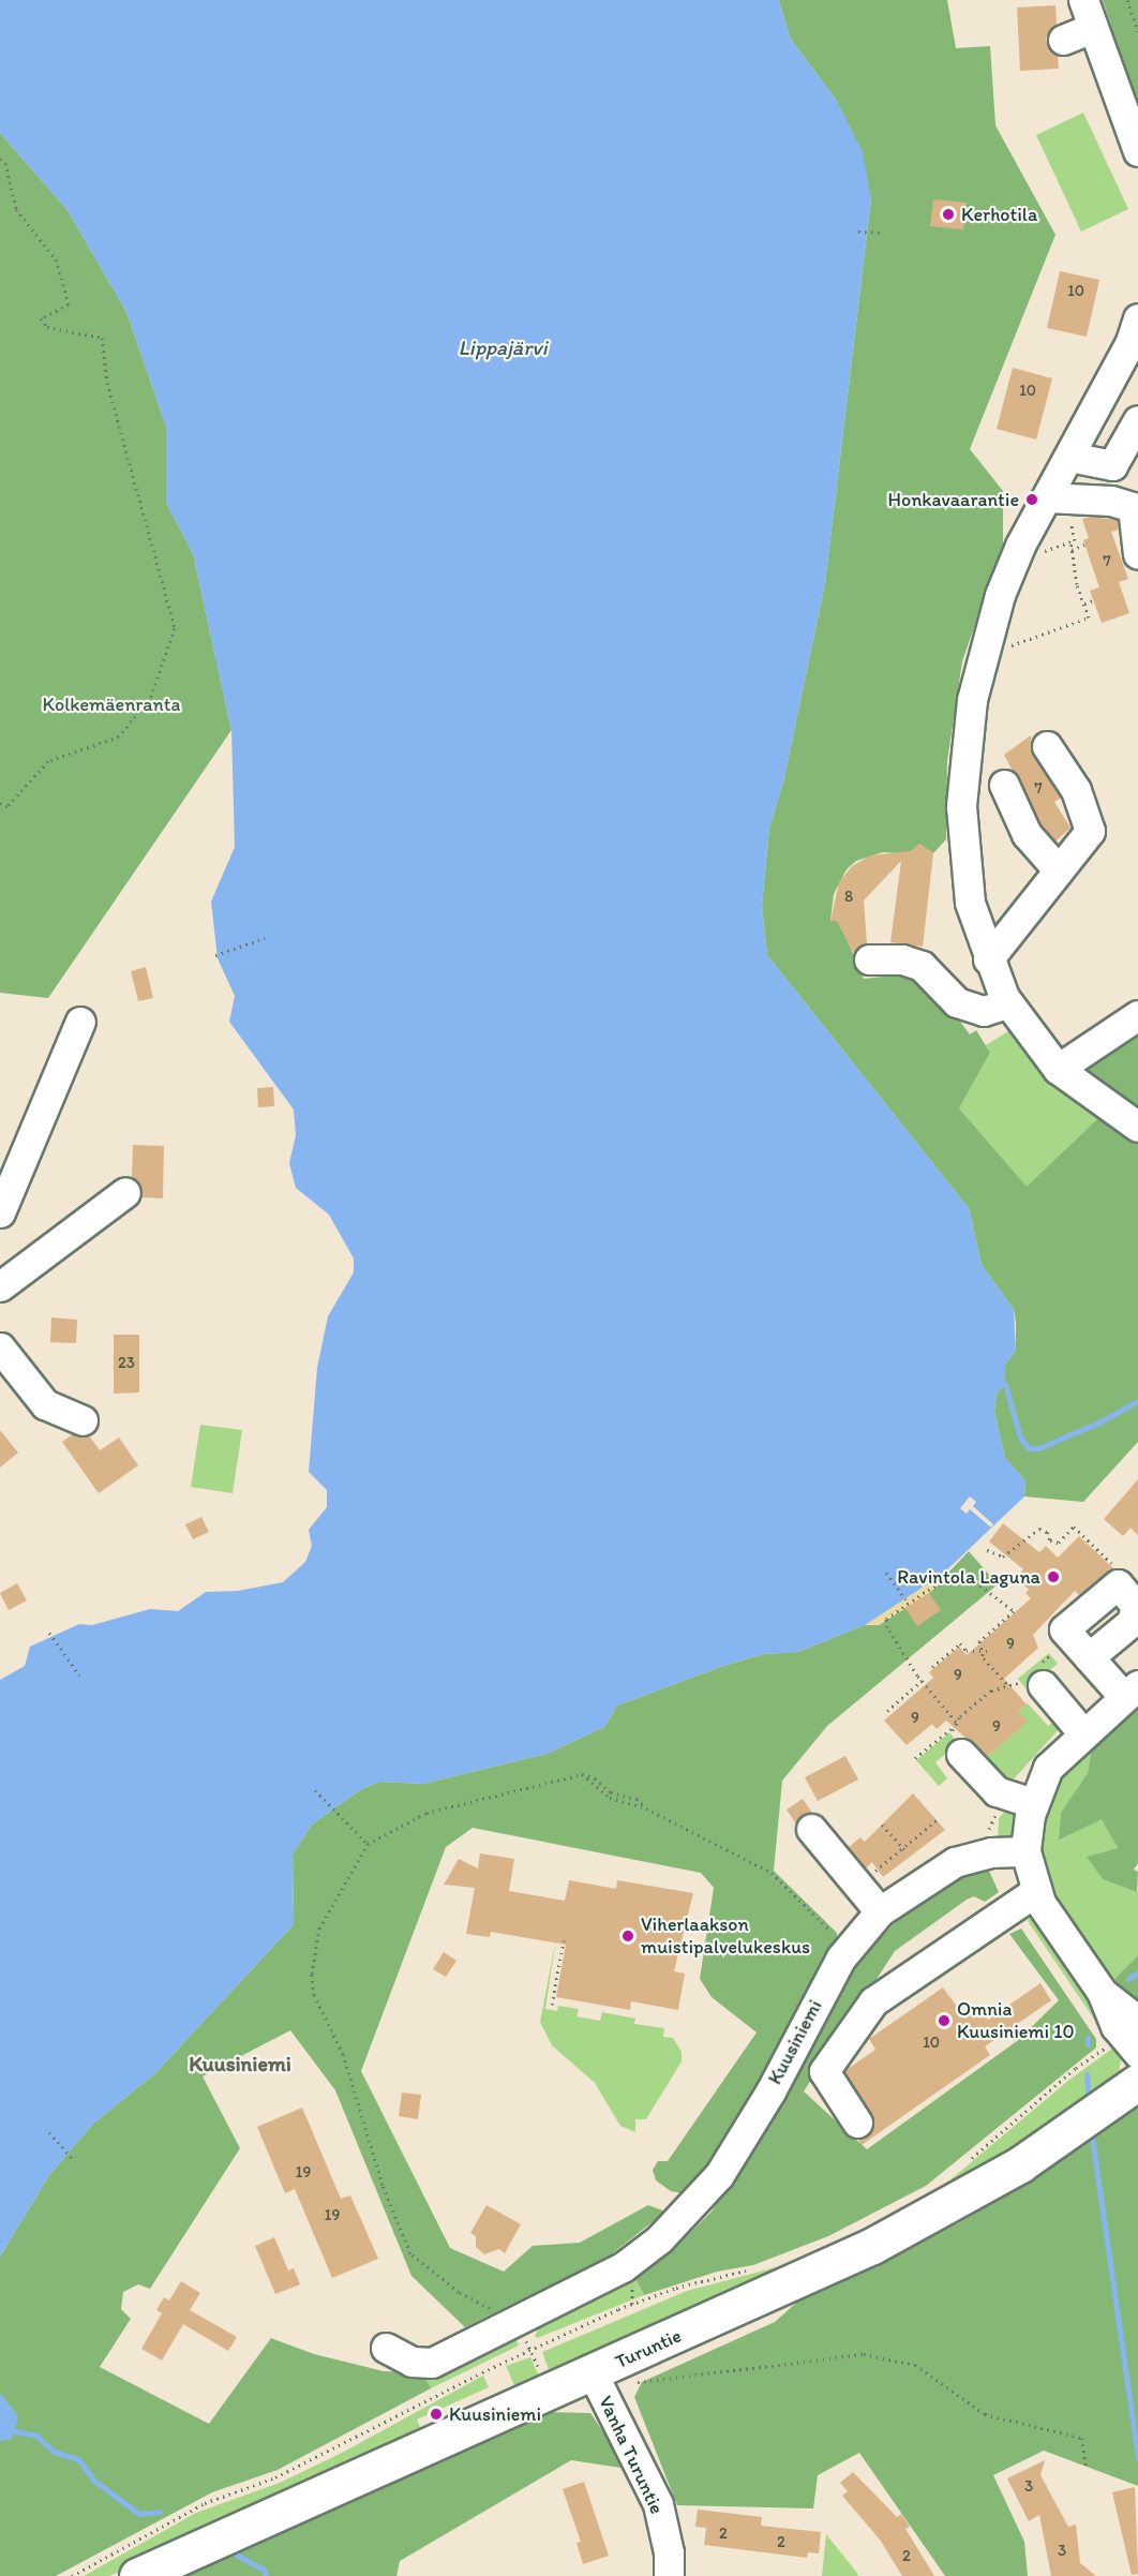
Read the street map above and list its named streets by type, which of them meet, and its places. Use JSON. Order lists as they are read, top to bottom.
{
  "streets": {
    "main road": ["Turuntie"],
    "street": ["Kuusiniemi", "Vanha Turuntie"]
  },
  "crossings": [
    ["Turuntie", "Vanha Turuntie"]
  ],
  "districts": ["Kuusiniemi"],
  "water": ["Lippajärvi"],
  "parks": ["Kolkemäenranta"],
  "places": [
    "Kerhotila",
    "Honkavaarantie",
    "Ravintola Laguna",
    "Viherlaakson muistipalvelukeskus",
    "Omnia Kuusiniemi 10",
    "Kuusiniemi"
  ],
  "house_numbers": [
    "10",
    "10",
    "7",
    "7",
    "8",
    "23",
    "9",
    "9",
    "9",
    "9",
    "10",
    "19",
    "19",
    "3",
    "2",
    "2",
    "3",
    "2"
  ]
}
